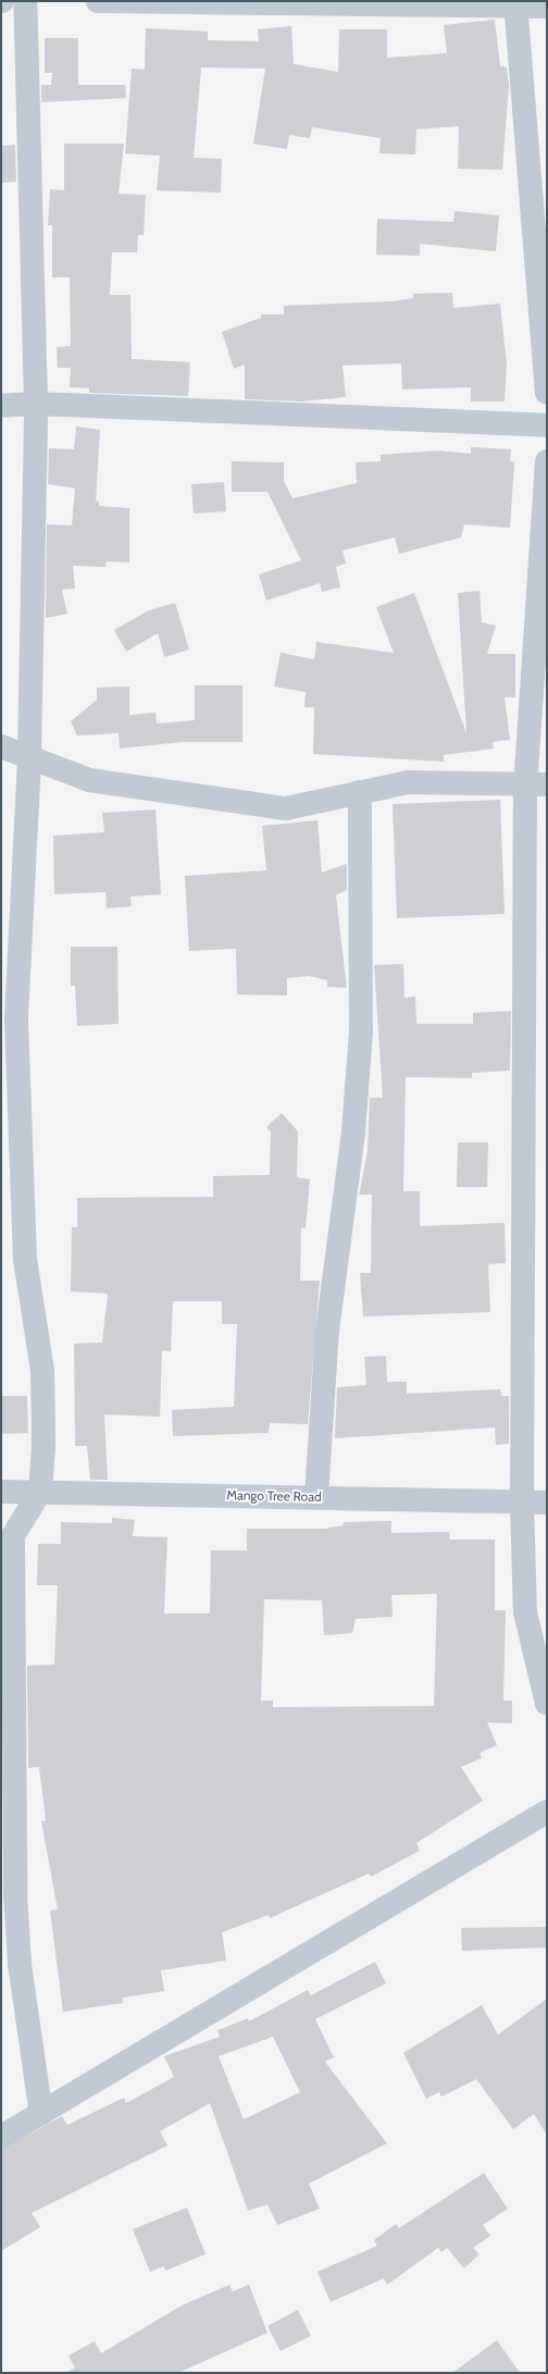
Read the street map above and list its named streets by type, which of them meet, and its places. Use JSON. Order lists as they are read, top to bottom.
{
  "streets": {
    "street": ["Mango Tree Road"]
  }
}
